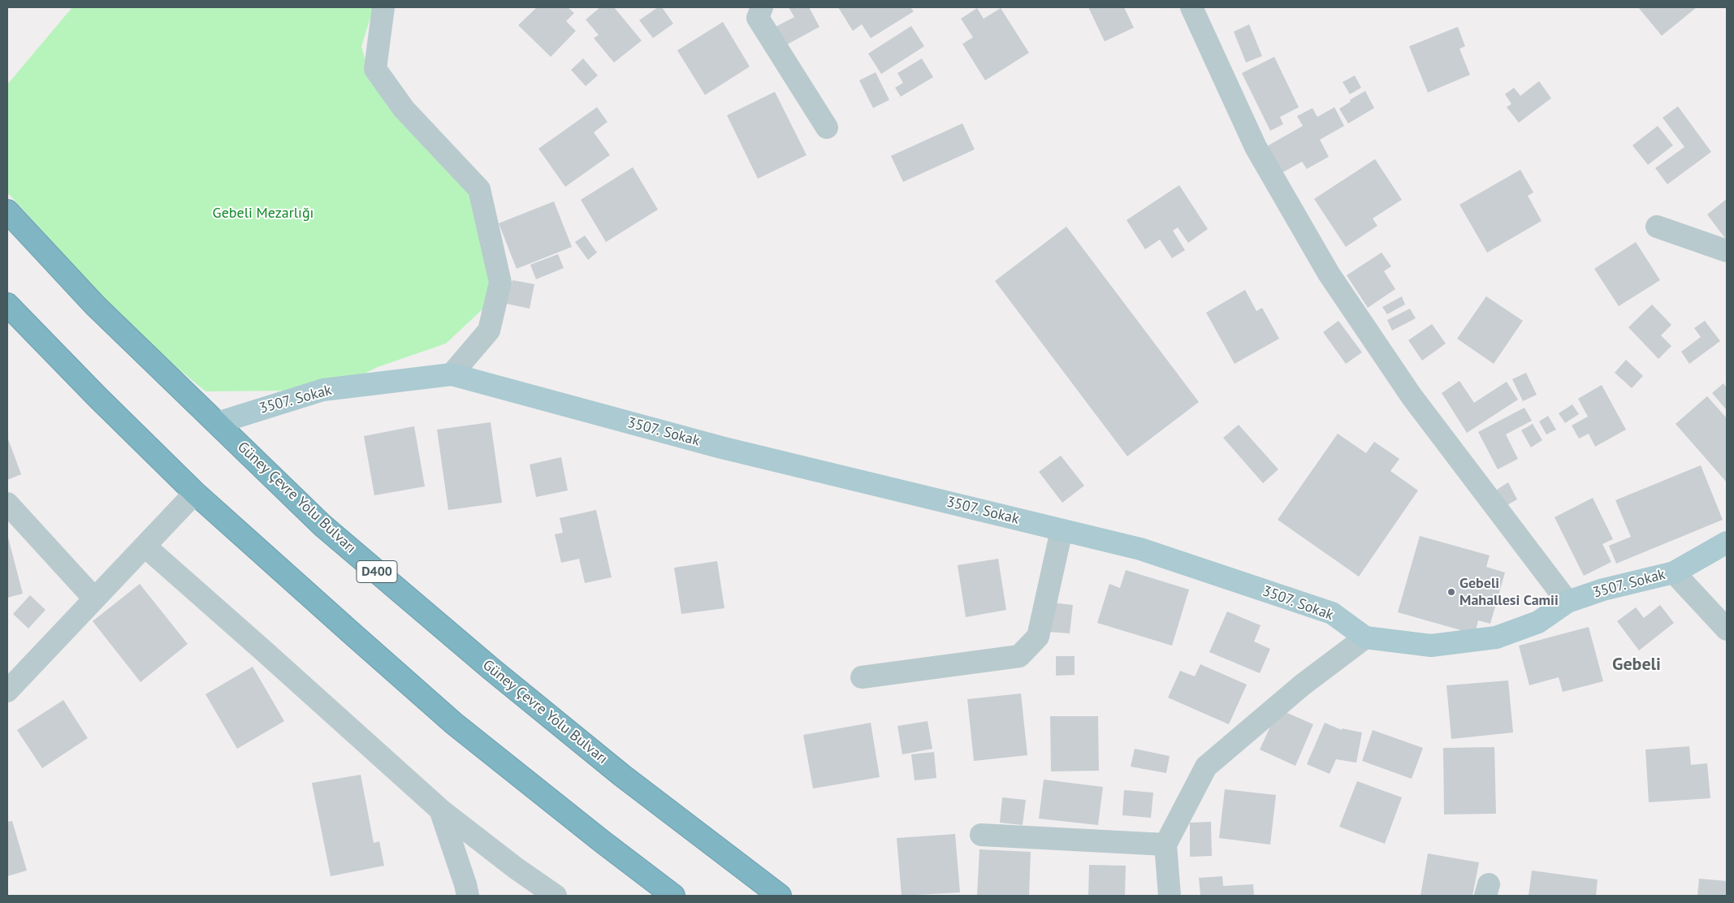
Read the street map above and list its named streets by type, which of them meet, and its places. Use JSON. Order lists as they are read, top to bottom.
{
  "streets": {
    "highway": ["Güney Çevre Yolu Bulvarı", "D400"],
    "main road": ["3507. Sokak"]
  },
  "crossings": [
    ["3507. Sokak", "Güney Çevre Yolu Bulvarı"]
  ],
  "districts": ["Gebeli"],
  "parks": ["Gebeli Mezarlığı"],
  "places": ["Gebeli Mahallesi Camii"]
}
